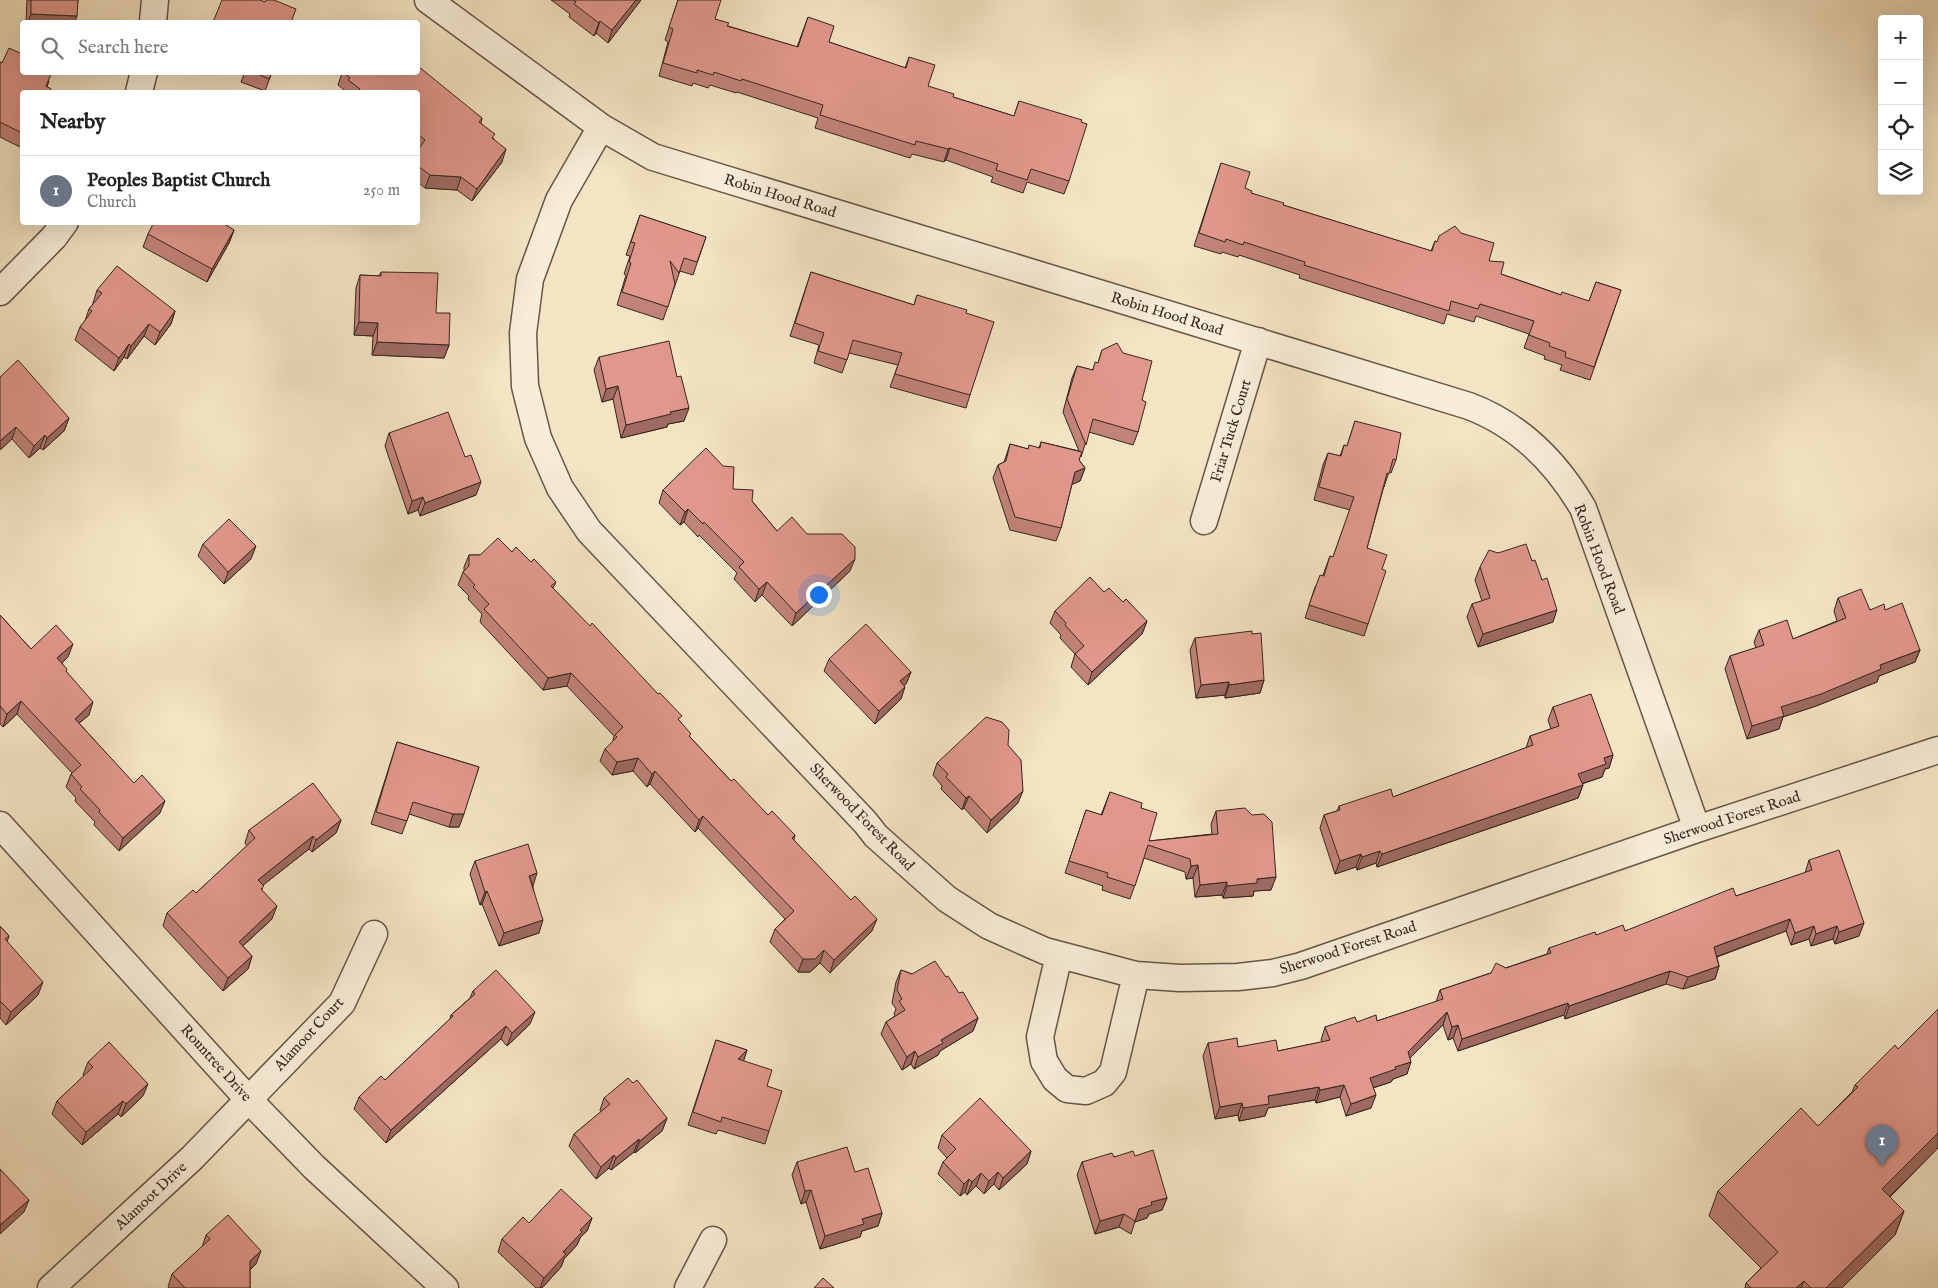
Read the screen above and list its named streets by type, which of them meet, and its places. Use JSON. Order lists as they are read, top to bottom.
{
  "streets": {
    "street": [
      "Robin Hood Road",
      "Friar Tuck Court",
      "Sherwood Forest Road",
      "Alamoot Court",
      "Rountree Drive",
      "Alamoot Drive"
    ]
  },
  "crossings": [
    ["Robin Hood Road", "Friar Tuck Court"],
    ["Robin Hood Road", "Sherwood Forest Road"],
    ["Alamoot Court", "Rountree Drive"],
    ["Alamoot Court", "Alamoot Drive"],
    ["Rountree Drive", "Alamoot Drive"]
  ],
  "page": {
    "map_buttons": ["+", "−"],
    "search": "Search here",
    "heading": "Nearby",
    "list": [
      {
        "mark": "1",
        "name": "Peoples Baptist Church",
        "note": "Church",
        "value": "250 m"
      }
    ],
    "pins": "1"
  }
}
